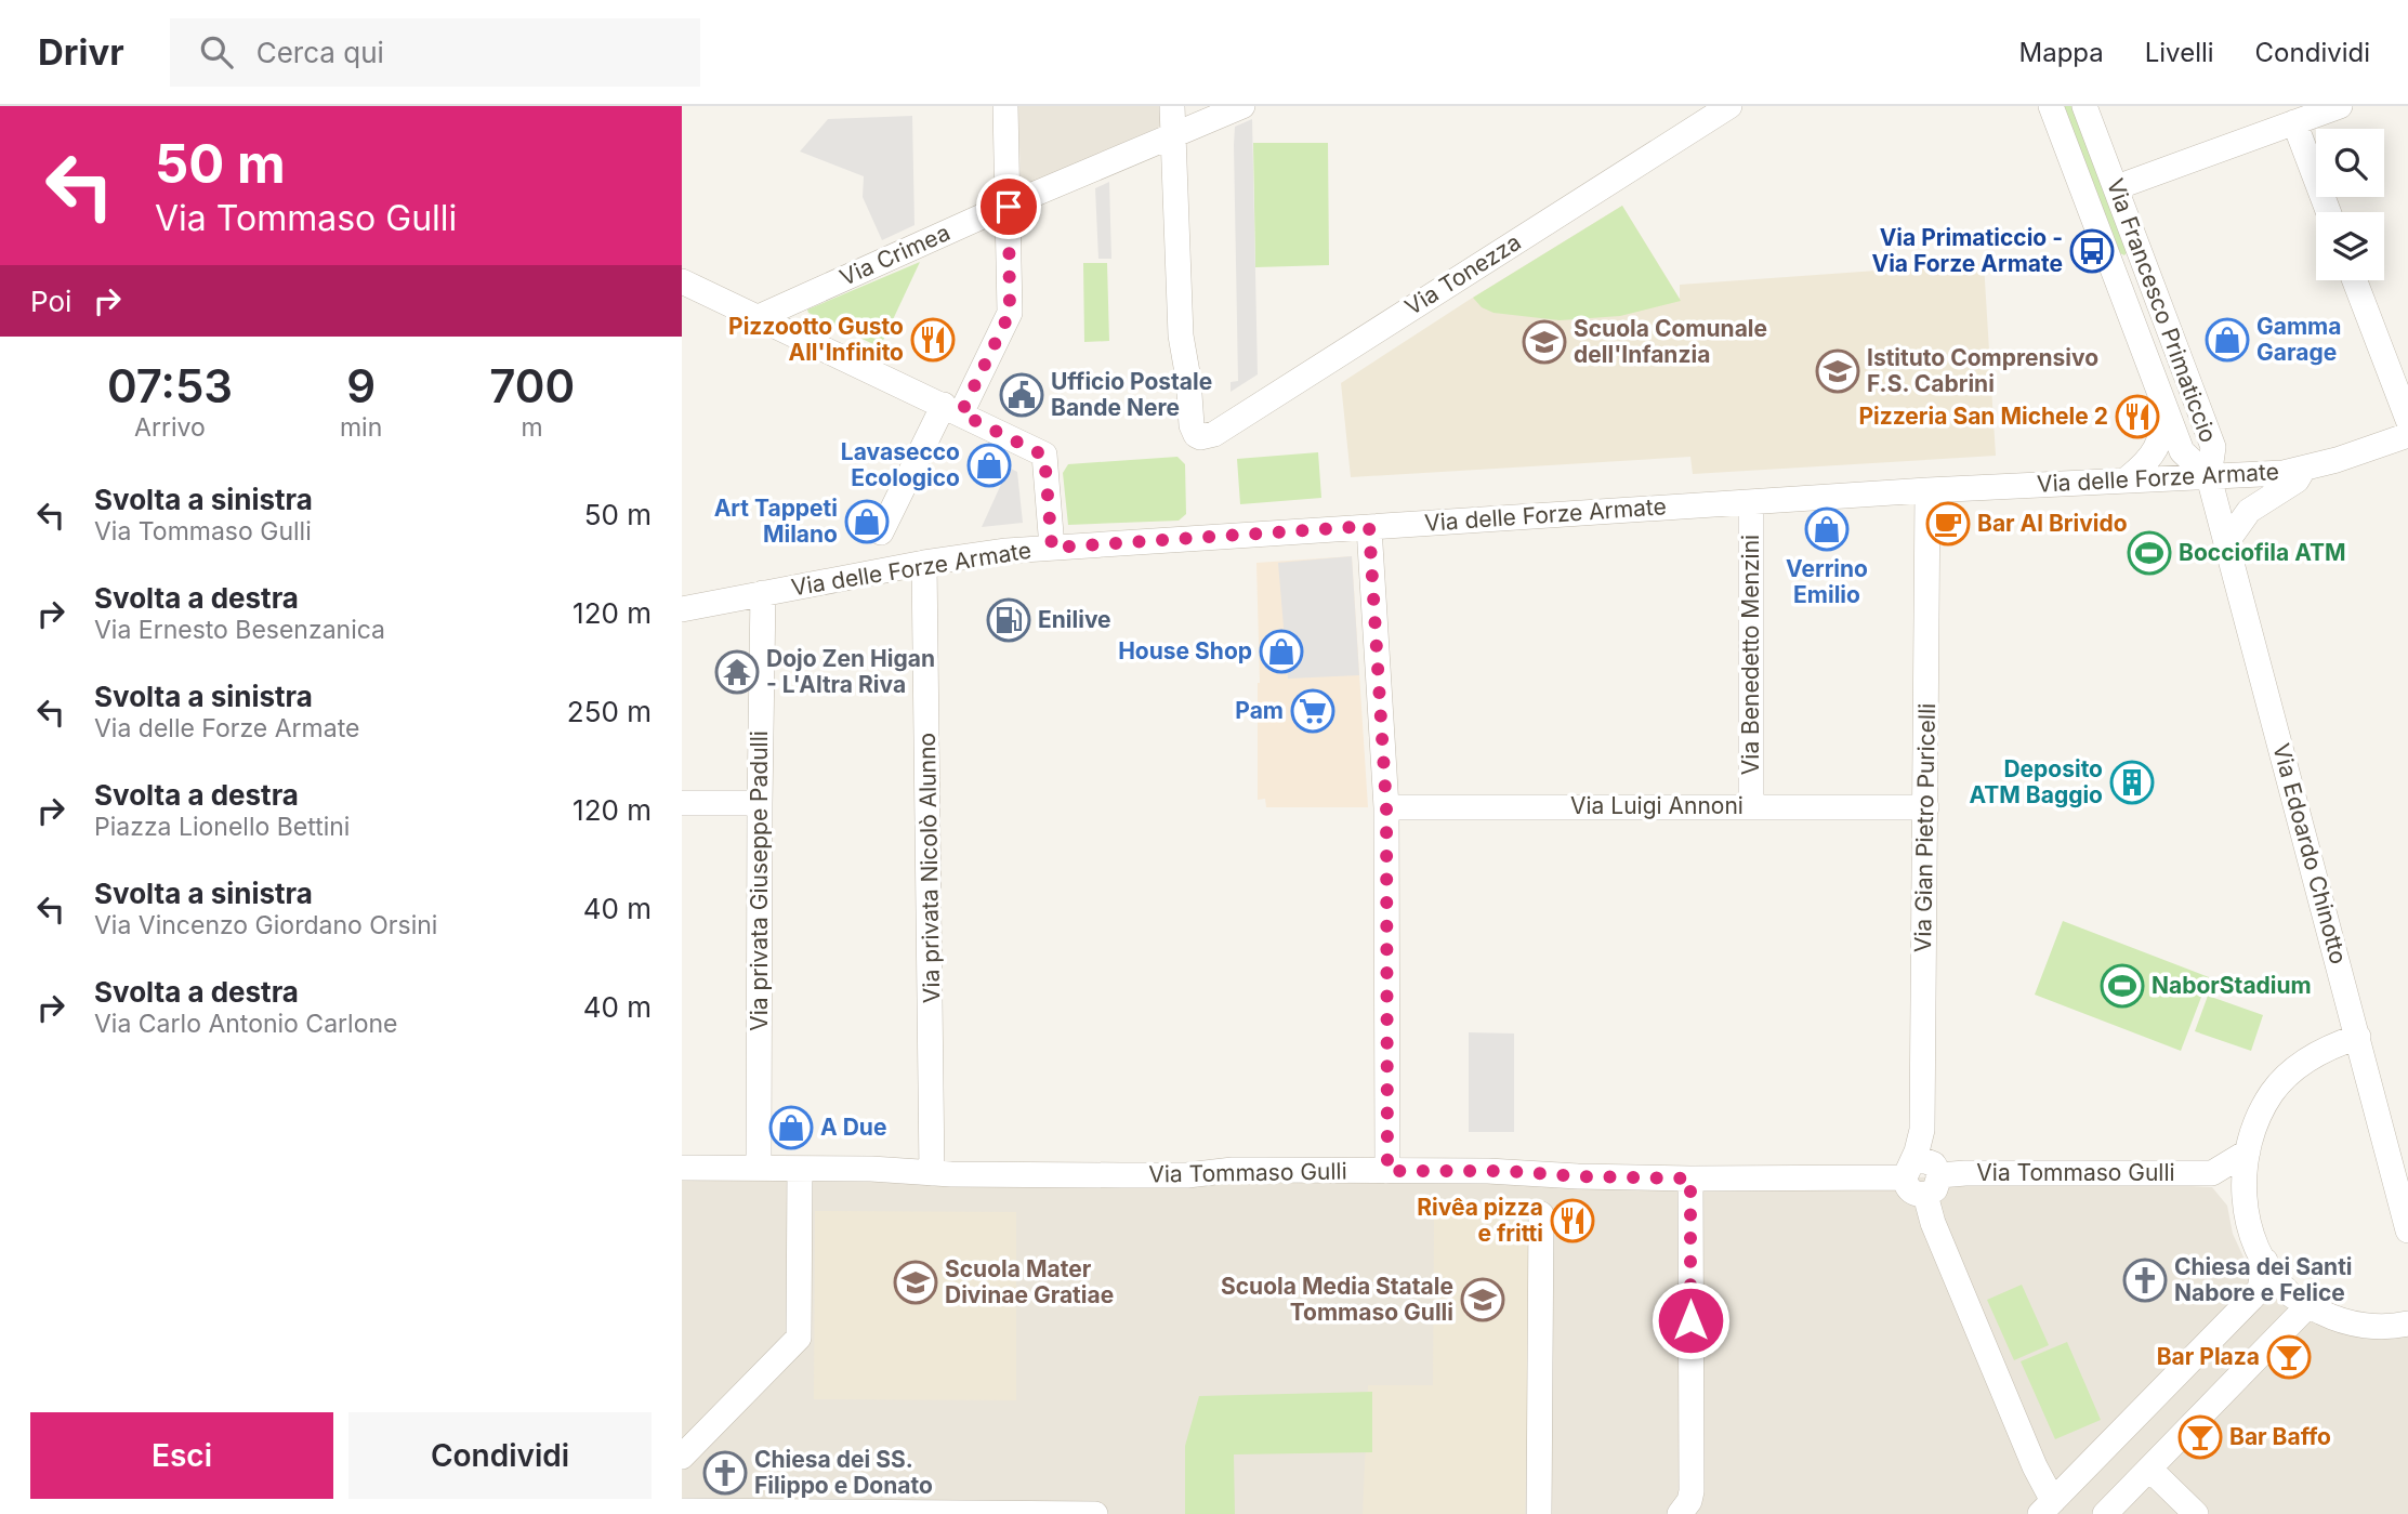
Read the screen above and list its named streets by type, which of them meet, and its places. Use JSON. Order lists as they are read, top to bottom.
{
  "streets": {
    "street": [
      "Via Crimea",
      "Via Tonezza",
      "Via Francesco Primaticcio",
      "Via delle Forze Armate",
      "Via Benedetto Menzini",
      "Via Luigi Annoni",
      "Via Gian Pietro Puricelli",
      "Via Edoardo Chinotto",
      "Via privata Nicolò Alunno",
      "Via privata Giuseppe Padulli",
      "Via Tommaso Gulli"
    ]
  },
  "crossings": [
    ["Via Crimea", "Via Tonezza"],
    ["Via Francesco Primaticcio", "Via delle Forze Armate"],
    ["Via Francesco Primaticcio", "Via Edoardo Chinotto"],
    ["Via delle Forze Armate", "Via Benedetto Menzini"],
    ["Via delle Forze Armate", "Via Gian Pietro Puricelli"],
    ["Via delle Forze Armate", "Via Edoardo Chinotto"],
    ["Via delle Forze Armate", "Via privata Nicolò Alunno"],
    ["Via delle Forze Armate", "Via privata Giuseppe Padulli"],
    ["Via Benedetto Menzini", "Via Luigi Annoni"],
    ["Via Luigi Annoni", "Via Gian Pietro Puricelli"],
    ["Via Gian Pietro Puricelli", "Via Tommaso Gulli"],
    ["Via privata Nicolò Alunno", "Via Tommaso Gulli"],
    ["Via privata Giuseppe Padulli", "Via Tommaso Gulli"]
  ],
  "places": {
    "bus stop": ["Via Primaticcio - Via Forze Armate"],
    "restaurant": ["Pizzootto Gusto All'Infinito", "Pizzeria San Michele 2", "Rivêa pizza e fritti"],
    "shop": [
      "Gamma Garage",
      "Lavasecco Ecologico",
      "Art Tappeti Milano",
      "Verrino Emilio",
      "House Shop",
      "A Due"
    ],
    "school or university": [
      "Scuola Comunale dell'Infanzia",
      "Istituto Comprensivo F.S. Cabrini",
      "Scuola Mater Divinae Gratiae",
      "Scuola Media Statale Tommaso Gulli"
    ],
    "public building": ["Ufficio Postale Bande Nere"],
    "cafe": ["Bar Al Brivido"],
    "sports": ["Bocciofila ATM", "NaborStadium"],
    "fuel station": ["Enilive"],
    "temple": ["Dojo Zen Higan - L'Altra Riva"],
    "supermarket": ["Pam"],
    "building": ["Deposito ATM Baggio"],
    "church": ["Chiesa dei Santi Nabore e Felice", "Chiesa dei SS. Filippo e Donato"],
    "bar": ["Bar Plaza", "Bar Baffo"]
  },
  "page": {
    "header": "Drivr",
    "search": "Cerca qui",
    "nav": ["Mappa", "Livelli", "Condividi"],
    "turn": ["50 m", "Via Tommaso Gulli"],
    "then": "Poi",
    "eta": [
      "07:53",
      "Arrivo",
      "9",
      "min",
      "700",
      "m"
    ],
    "list": [
      {
        "name": "Svolta a sinistra",
        "note": "Via Tommaso Gulli",
        "value": "50 m"
      },
      {
        "name": "Svolta a destra",
        "note": "Via Ernesto Besenzanica",
        "value": "120 m"
      },
      {
        "name": "Svolta a sinistra",
        "note": "Via delle Forze Armate",
        "value": "250 m"
      },
      {
        "name": "Svolta a destra",
        "note": "Piazza Lionello Bettini",
        "value": "120 m"
      },
      {
        "name": "Svolta a sinistra",
        "note": "Via Vincenzo Giordano Orsini",
        "value": "40 m"
      },
      {
        "name": "Svolta a destra",
        "note": "Via Carlo Antonio Carlone",
        "value": "40 m"
      }
    ],
    "buttons": ["Esci", "Condividi"]
  }
}
